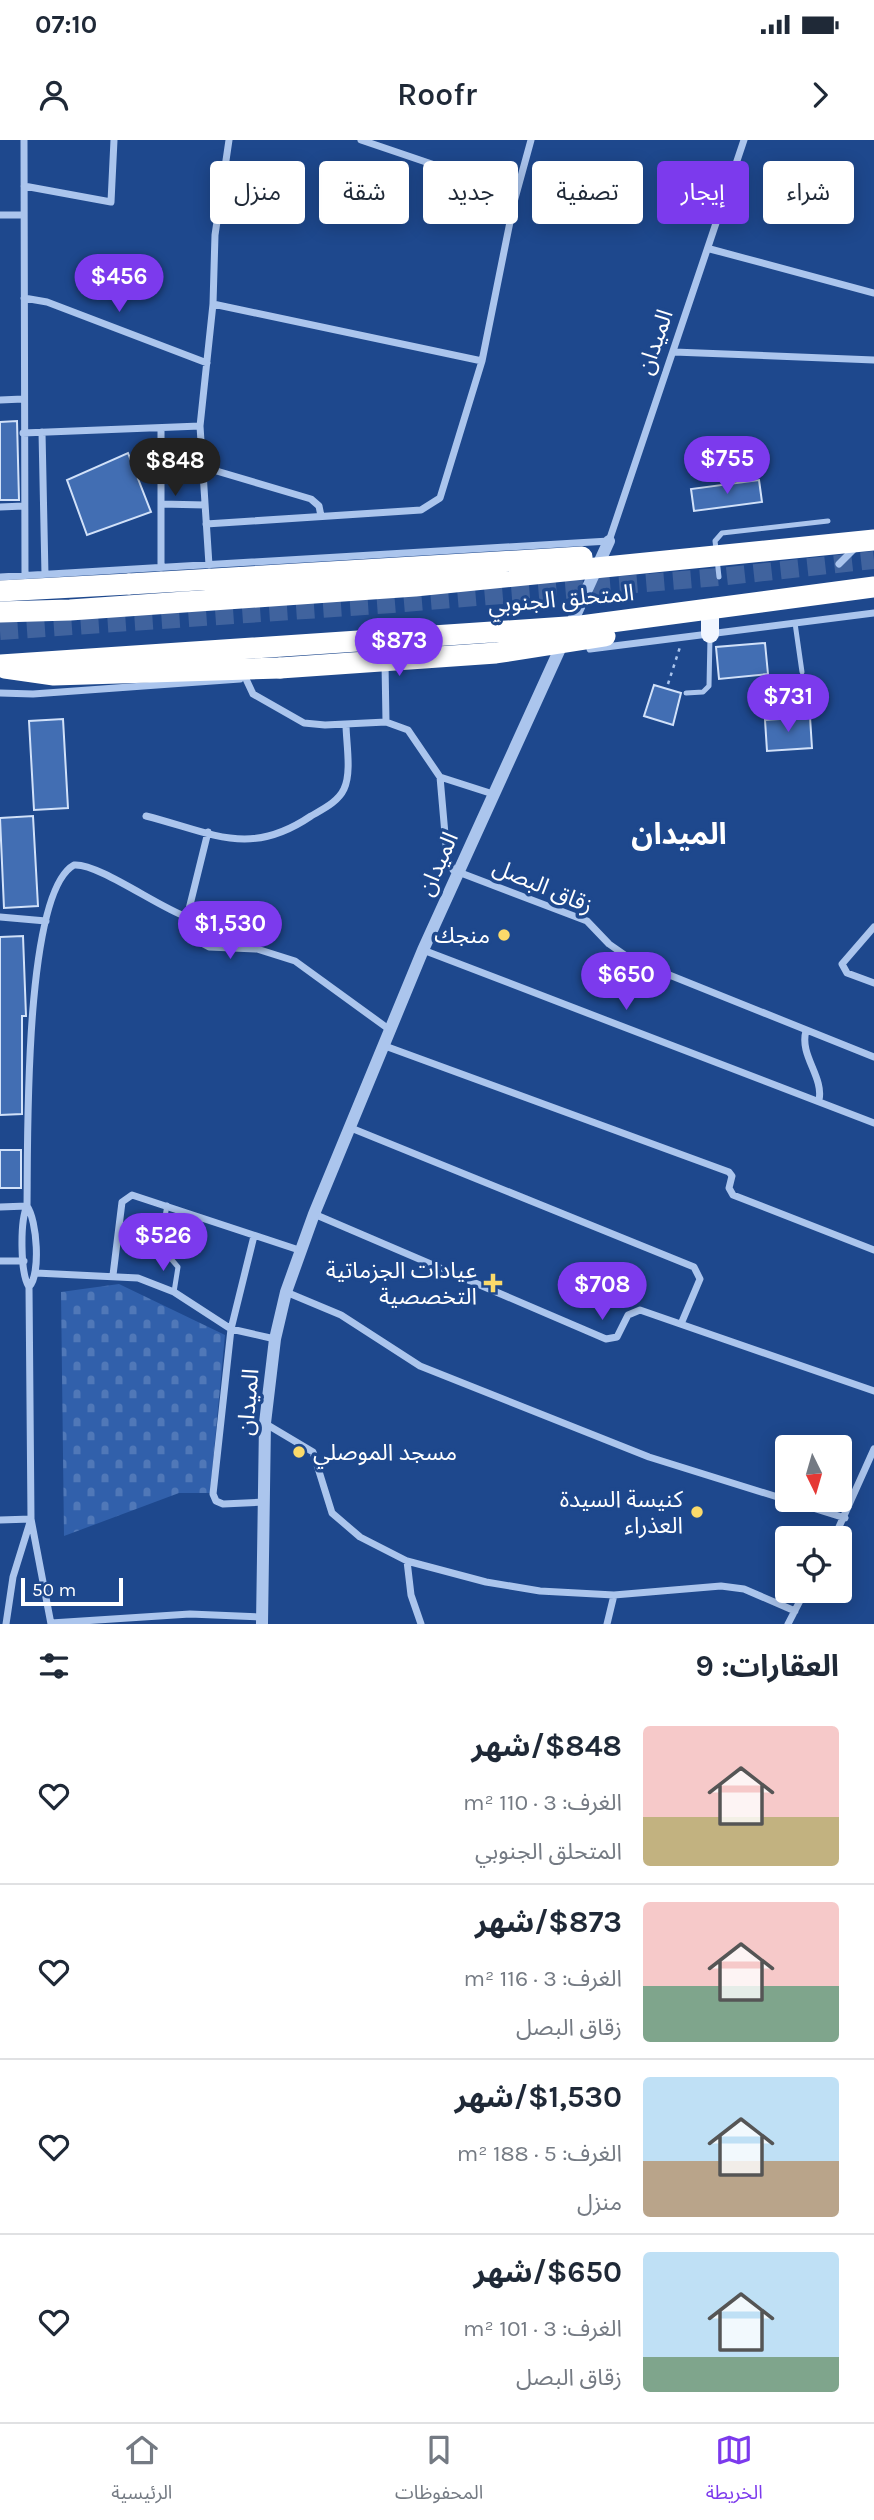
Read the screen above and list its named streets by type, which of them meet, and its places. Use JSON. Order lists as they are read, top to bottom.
{
  "streets": {
    "highway": ["المتحلق الجنوبي"],
    "street": ["الميدان", "زقاق البصل"]
  },
  "crossings": [
    ["الميدان", "زقاق البصل"]
  ],
  "districts": ["الميدان"],
  "places": {
    "other": ["منجك", "مسجد الموصلي", "كنيسة السيدة العذراء"],
    "health": ["عيادات الجزماتية التخصصية"]
  },
  "scale_bar": "50 m",
  "north": "bottom",
  "page": {
    "status": "07:10",
    "header": "Roofr",
    "chip": [
      "شراء",
      "إيجار",
      "تصفية",
      "جديد",
      "شقة",
      "منزل"
    ],
    "price": [
      "$456",
      "$755",
      "$848",
      "$873",
      "$731",
      "$1,530",
      "$650",
      "$526",
      "$708"
    ],
    "scale": "50 m",
    "heading": "العقارات: 9",
    "list": [
      {
        "name": "$848/شهر",
        "note": "الغرف: 3 · 110 m² · المتحلق الجنوبي"
      },
      {
        "name": "$873/شهر",
        "note": "الغرف: 3 · 116 m² · زقاق البصل"
      },
      {
        "name": "$1,530/شهر",
        "note": "الغرف: 5 · 188 m² · منزل"
      },
      {
        "name": "$650/شهر",
        "note": "الغرف: 3 · 101 m² · زقاق البصل"
      }
    ],
    "tabs": ["الخريطة", "المحفوظات", "الرئيسية"]
  }
}
